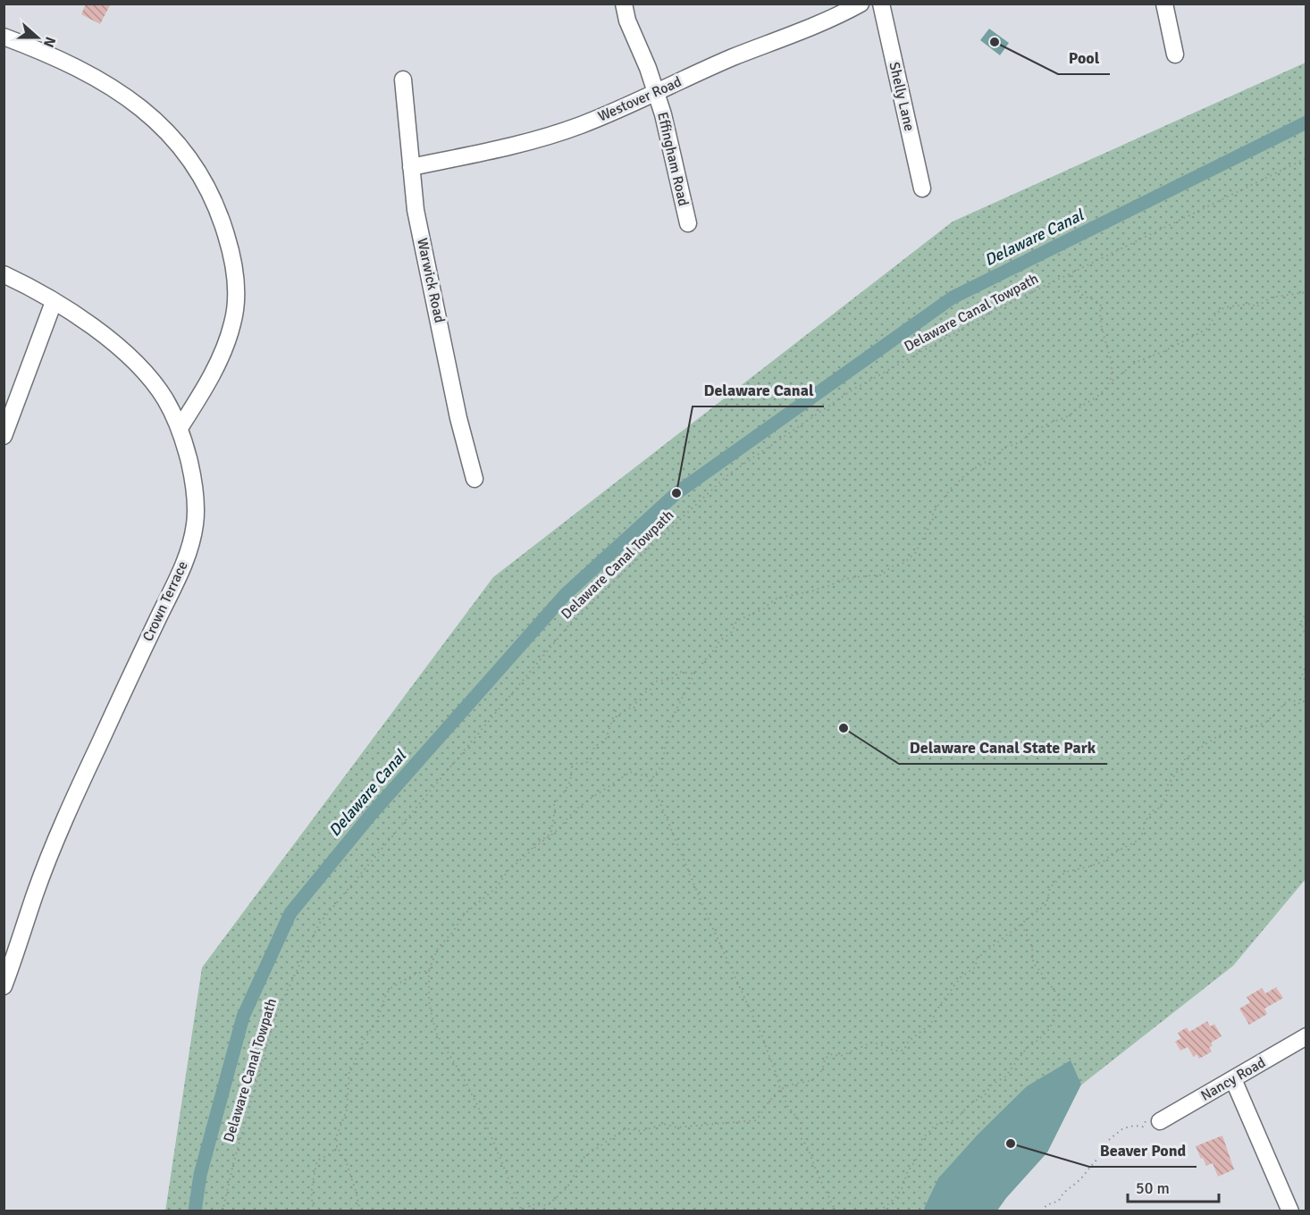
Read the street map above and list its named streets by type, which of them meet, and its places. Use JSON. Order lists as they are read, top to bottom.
{
  "streets": {
    "street": [
      "Shelly Lane",
      "Westover Road",
      "Effingham Road",
      "Warwick Road",
      "Crown Terrace",
      "Nancy Road"
    ],
    "path": ["Delaware Canal Towpath"]
  },
  "crossings": [
    ["Westover Road", "Effingham Road"],
    ["Westover Road", "Warwick Road"]
  ],
  "water": ["Delaware Canal"],
  "places": [
    "Pool",
    "Delaware Canal",
    "Delaware Canal State Park",
    "Beaver Pond"
  ],
  "scale_bar": "50 m",
  "north": "right"
}
